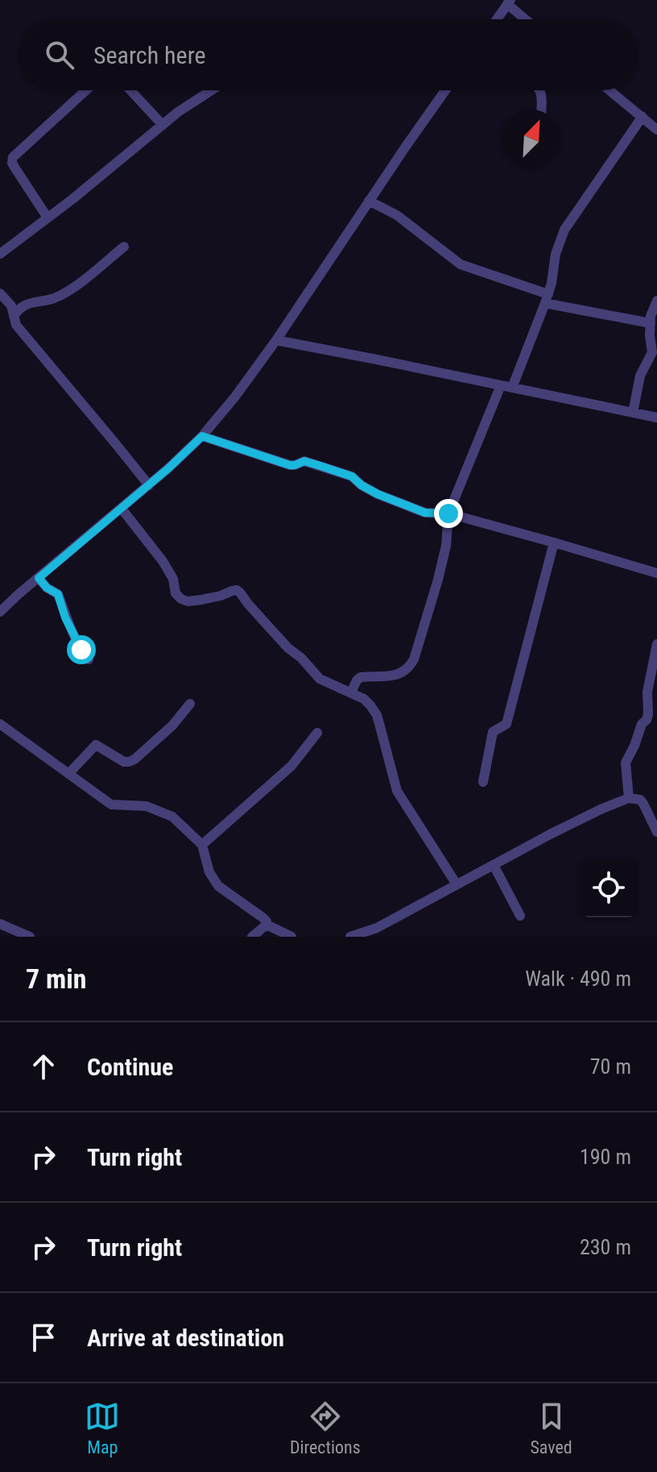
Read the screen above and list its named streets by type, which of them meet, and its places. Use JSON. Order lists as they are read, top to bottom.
{
  "north": "top right",
  "page": {
    "search": "Search here",
    "heading": ["7 min", "Walk · 490 m"],
    "list": [
      ["Continue", "70 m"],
      ["Turn right", "190 m"],
      ["Turn right", "230 m"],
      "Arrive at destination"
    ],
    "nav": ["Map", "Directions", "Saved"]
  }
}
